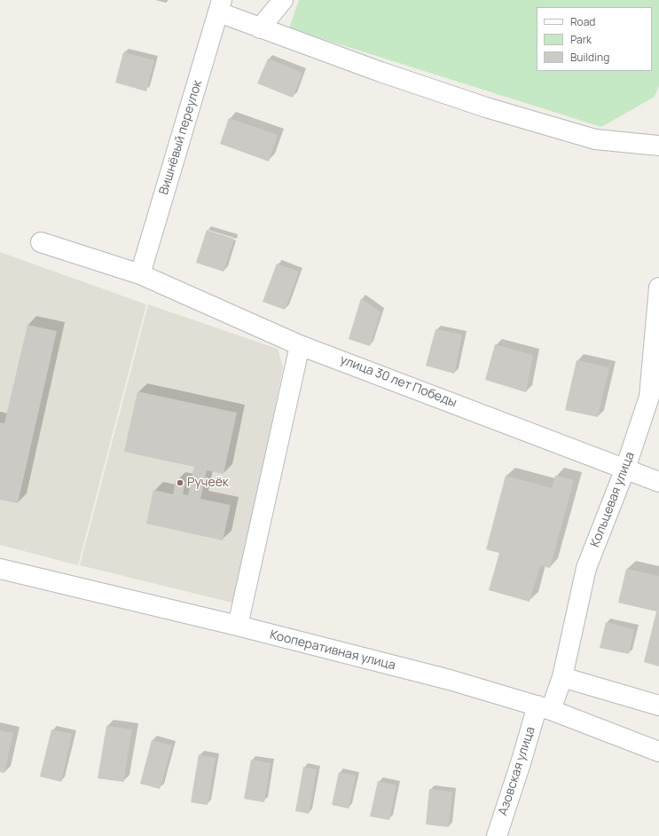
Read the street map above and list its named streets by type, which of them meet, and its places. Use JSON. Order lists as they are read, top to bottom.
{
  "streets": {
    "street": [
      "Вишнёвый переулок",
      "улица 30 лет Победы",
      "Кольцевая улица",
      "Кооперативная улица",
      "Азовская улица"
    ]
  },
  "crossings": [
    ["Вишнёвый переулок", "улица 30 лет Победы"],
    ["улица 30 лет Победы", "Кольцевая улица"],
    ["Кольцевая улица", "Кооперативная улица"],
    ["Кольцевая улица", "Азовская улица"],
    ["Кооперативная улица", "Азовская улица"]
  ],
  "places": ["Ручеёк"],
  "legend": ["Road", "Park", "Building"]
}
